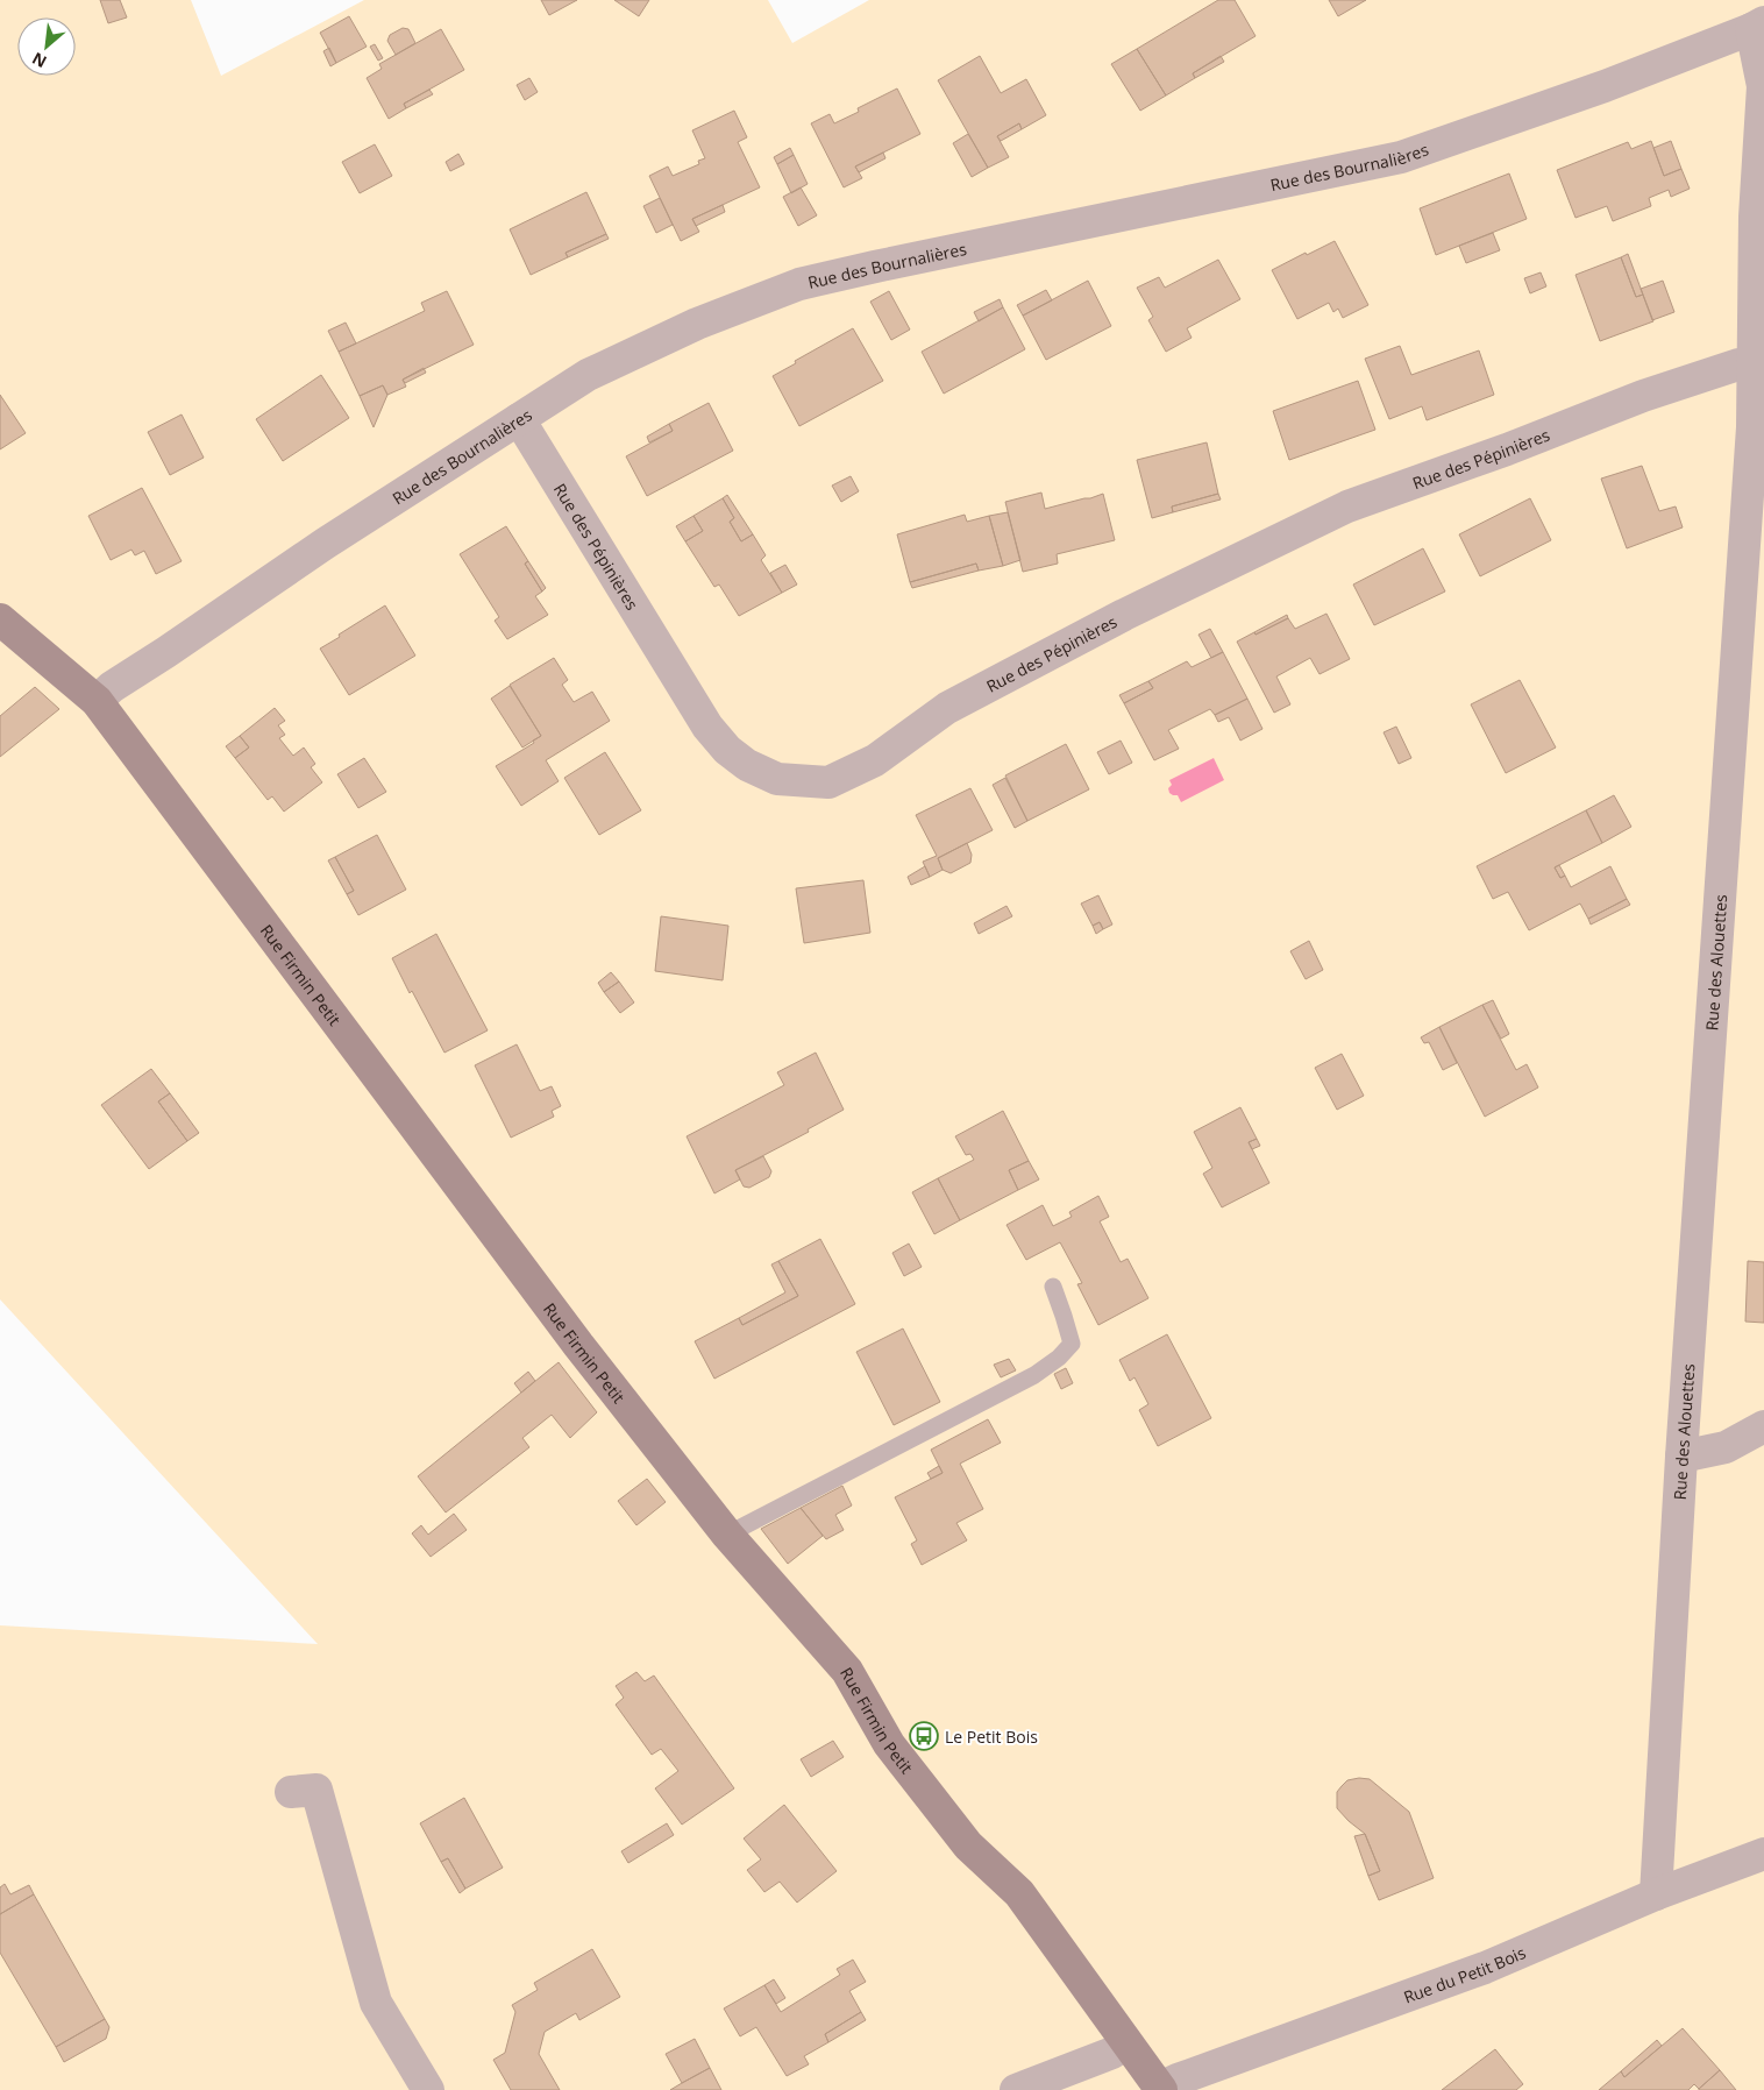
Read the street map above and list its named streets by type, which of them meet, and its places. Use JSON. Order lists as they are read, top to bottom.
{
  "streets": {
    "street": [
      "Rue des Bournalières",
      "Rue des Pépinières",
      "Rue des Alouettes",
      "Rue Firmin Petit",
      "Rue du Petit Bois"
    ]
  },
  "crossings": [
    ["Rue des Bournalières", "Rue des Pépinières"],
    ["Rue des Bournalières", "Rue des Alouettes"],
    ["Rue des Bournalières", "Rue Firmin Petit"],
    ["Rue des Pépinières", "Rue des Alouettes"],
    ["Rue des Alouettes", "Rue du Petit Bois"],
    ["Rue Firmin Petit", "Rue du Petit Bois"]
  ],
  "places": {
    "bus stop": ["Le Petit Bois"]
  },
  "north": "bottom left"
}
